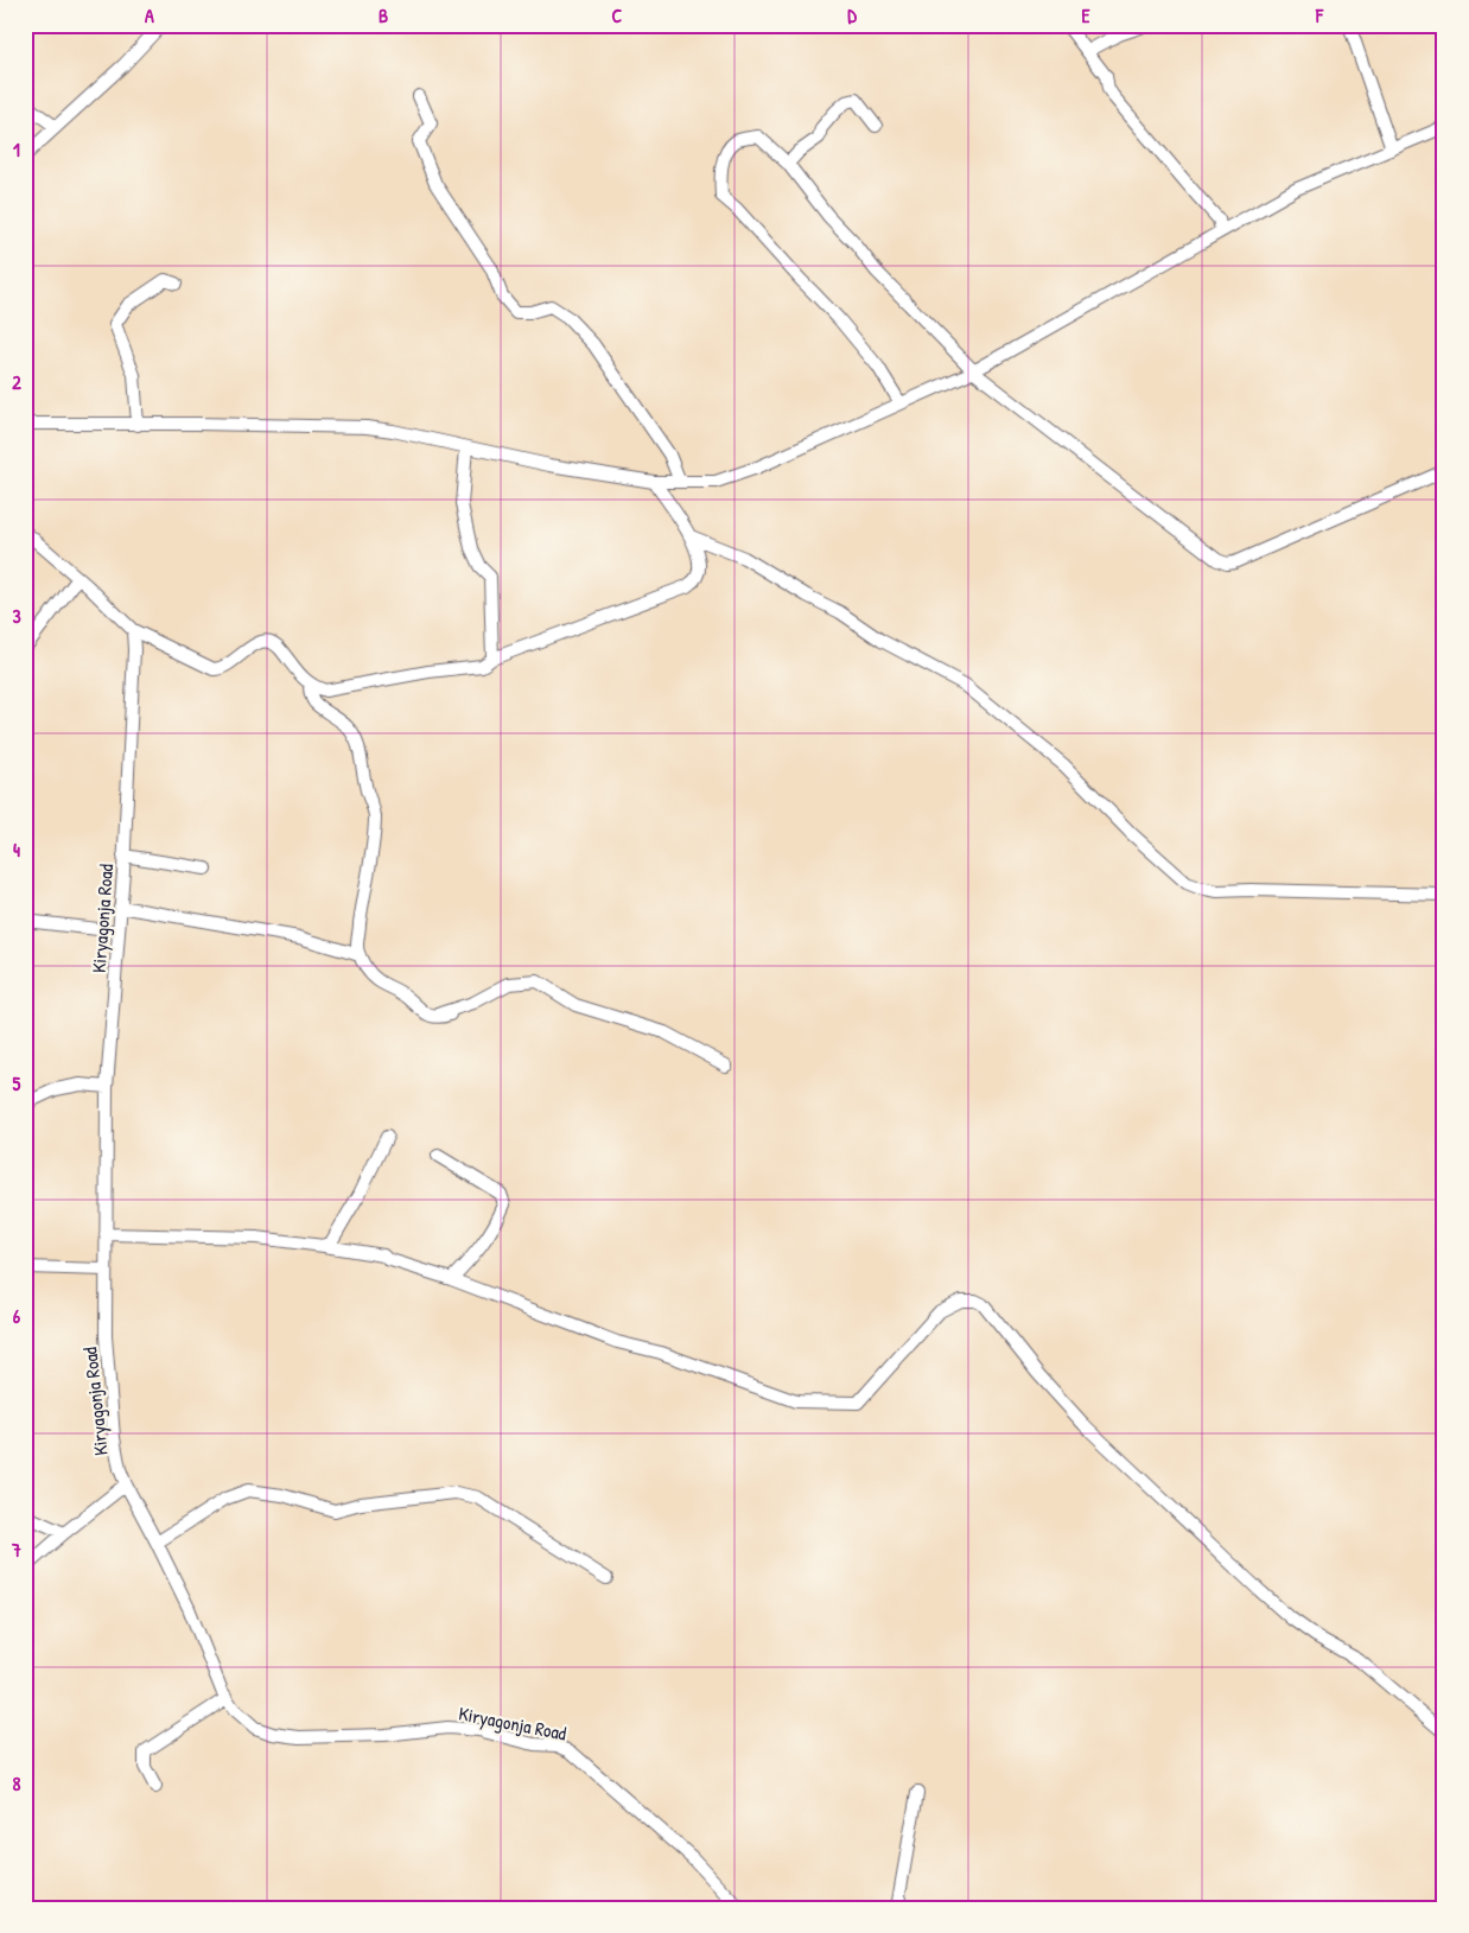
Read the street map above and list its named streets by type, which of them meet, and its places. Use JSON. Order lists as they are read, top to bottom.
{
  "streets": {
    "street": ["Kiryagonja Road"]
  },
  "grid": {
    "columns": [
      "A",
      "B",
      "C",
      "D",
      "E",
      "F"
    ],
    "rows": [
      "1",
      "2",
      "3",
      "4",
      "5",
      "6",
      "7",
      "8"
    ]
  }
}
